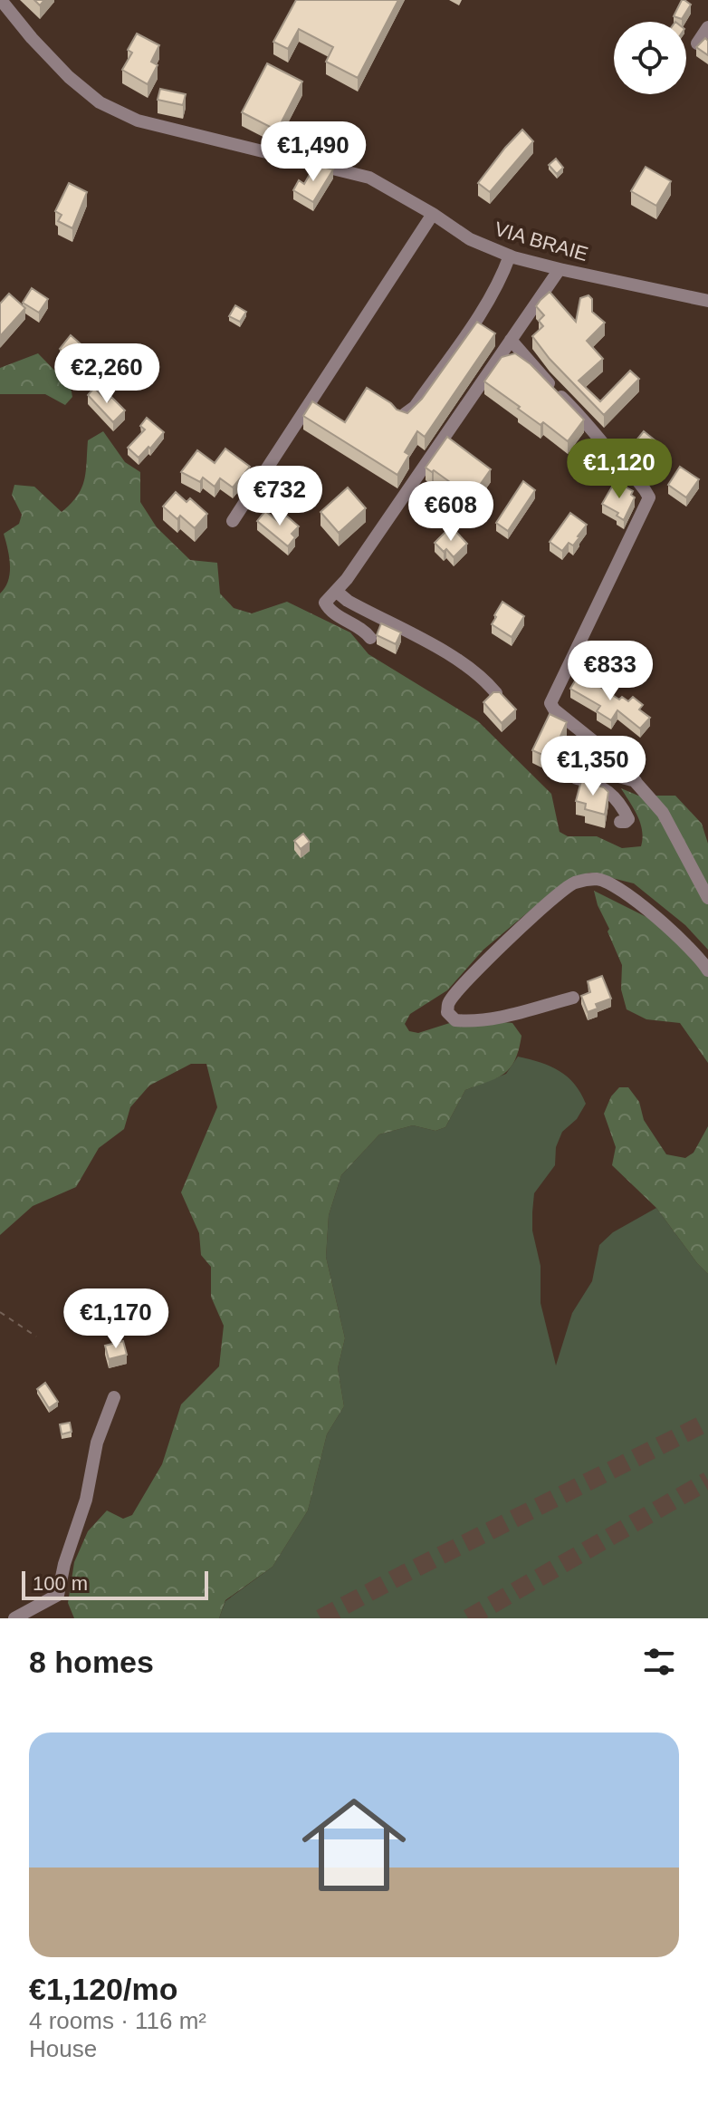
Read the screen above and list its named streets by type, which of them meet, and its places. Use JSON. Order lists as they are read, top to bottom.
{
  "streets": {
    "street": ["VIA BRAIE"]
  },
  "scale_bar": "100 m",
  "page": {
    "price": [
      "€1,490",
      "€2,260",
      "€1,120",
      "€732",
      "€608",
      "€833",
      "€1,350",
      "€1,170"
    ],
    "scale": "100 m",
    "heading": "8 homes",
    "list": [
      {
        "name": "€1,120/mo",
        "note": "4 rooms · 116 m² · House"
      }
    ]
  }
}
